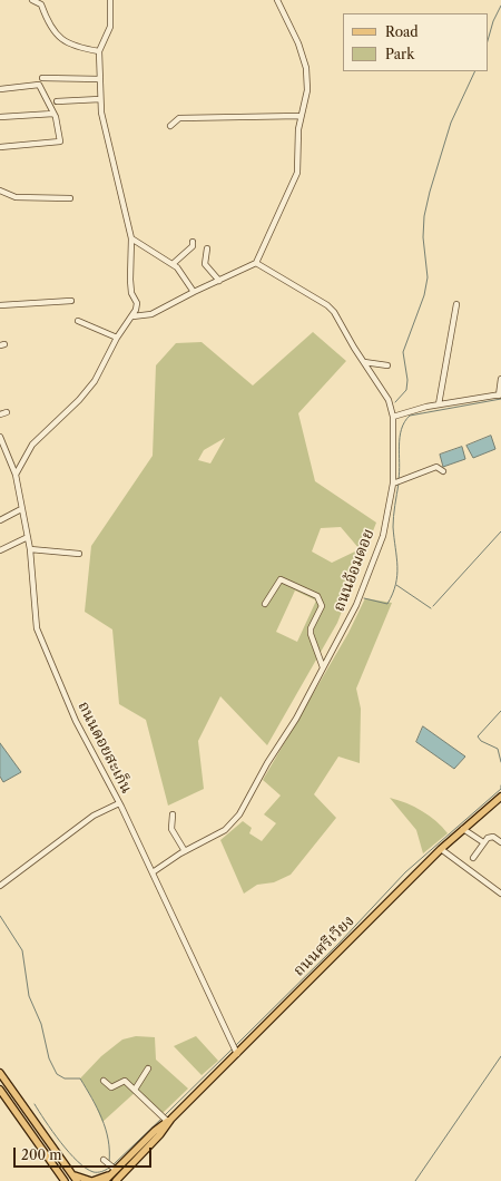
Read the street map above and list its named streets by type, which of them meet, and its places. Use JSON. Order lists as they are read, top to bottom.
{
  "streets": {
    "main road": ["ถนนศรีเวียง"],
    "street": ["ถนนอ้อมดอย", "ถนนดอยสะเก็น"]
  },
  "crossings": [
    ["ถนนอ้อมดอย", "ถนนดอยสะเก็น"],
    ["ถนนดอยสะเก็น", "ถนนศรีเวียง"]
  ],
  "legend": ["Road", "Park"],
  "scale_bar": "200 m"
}
